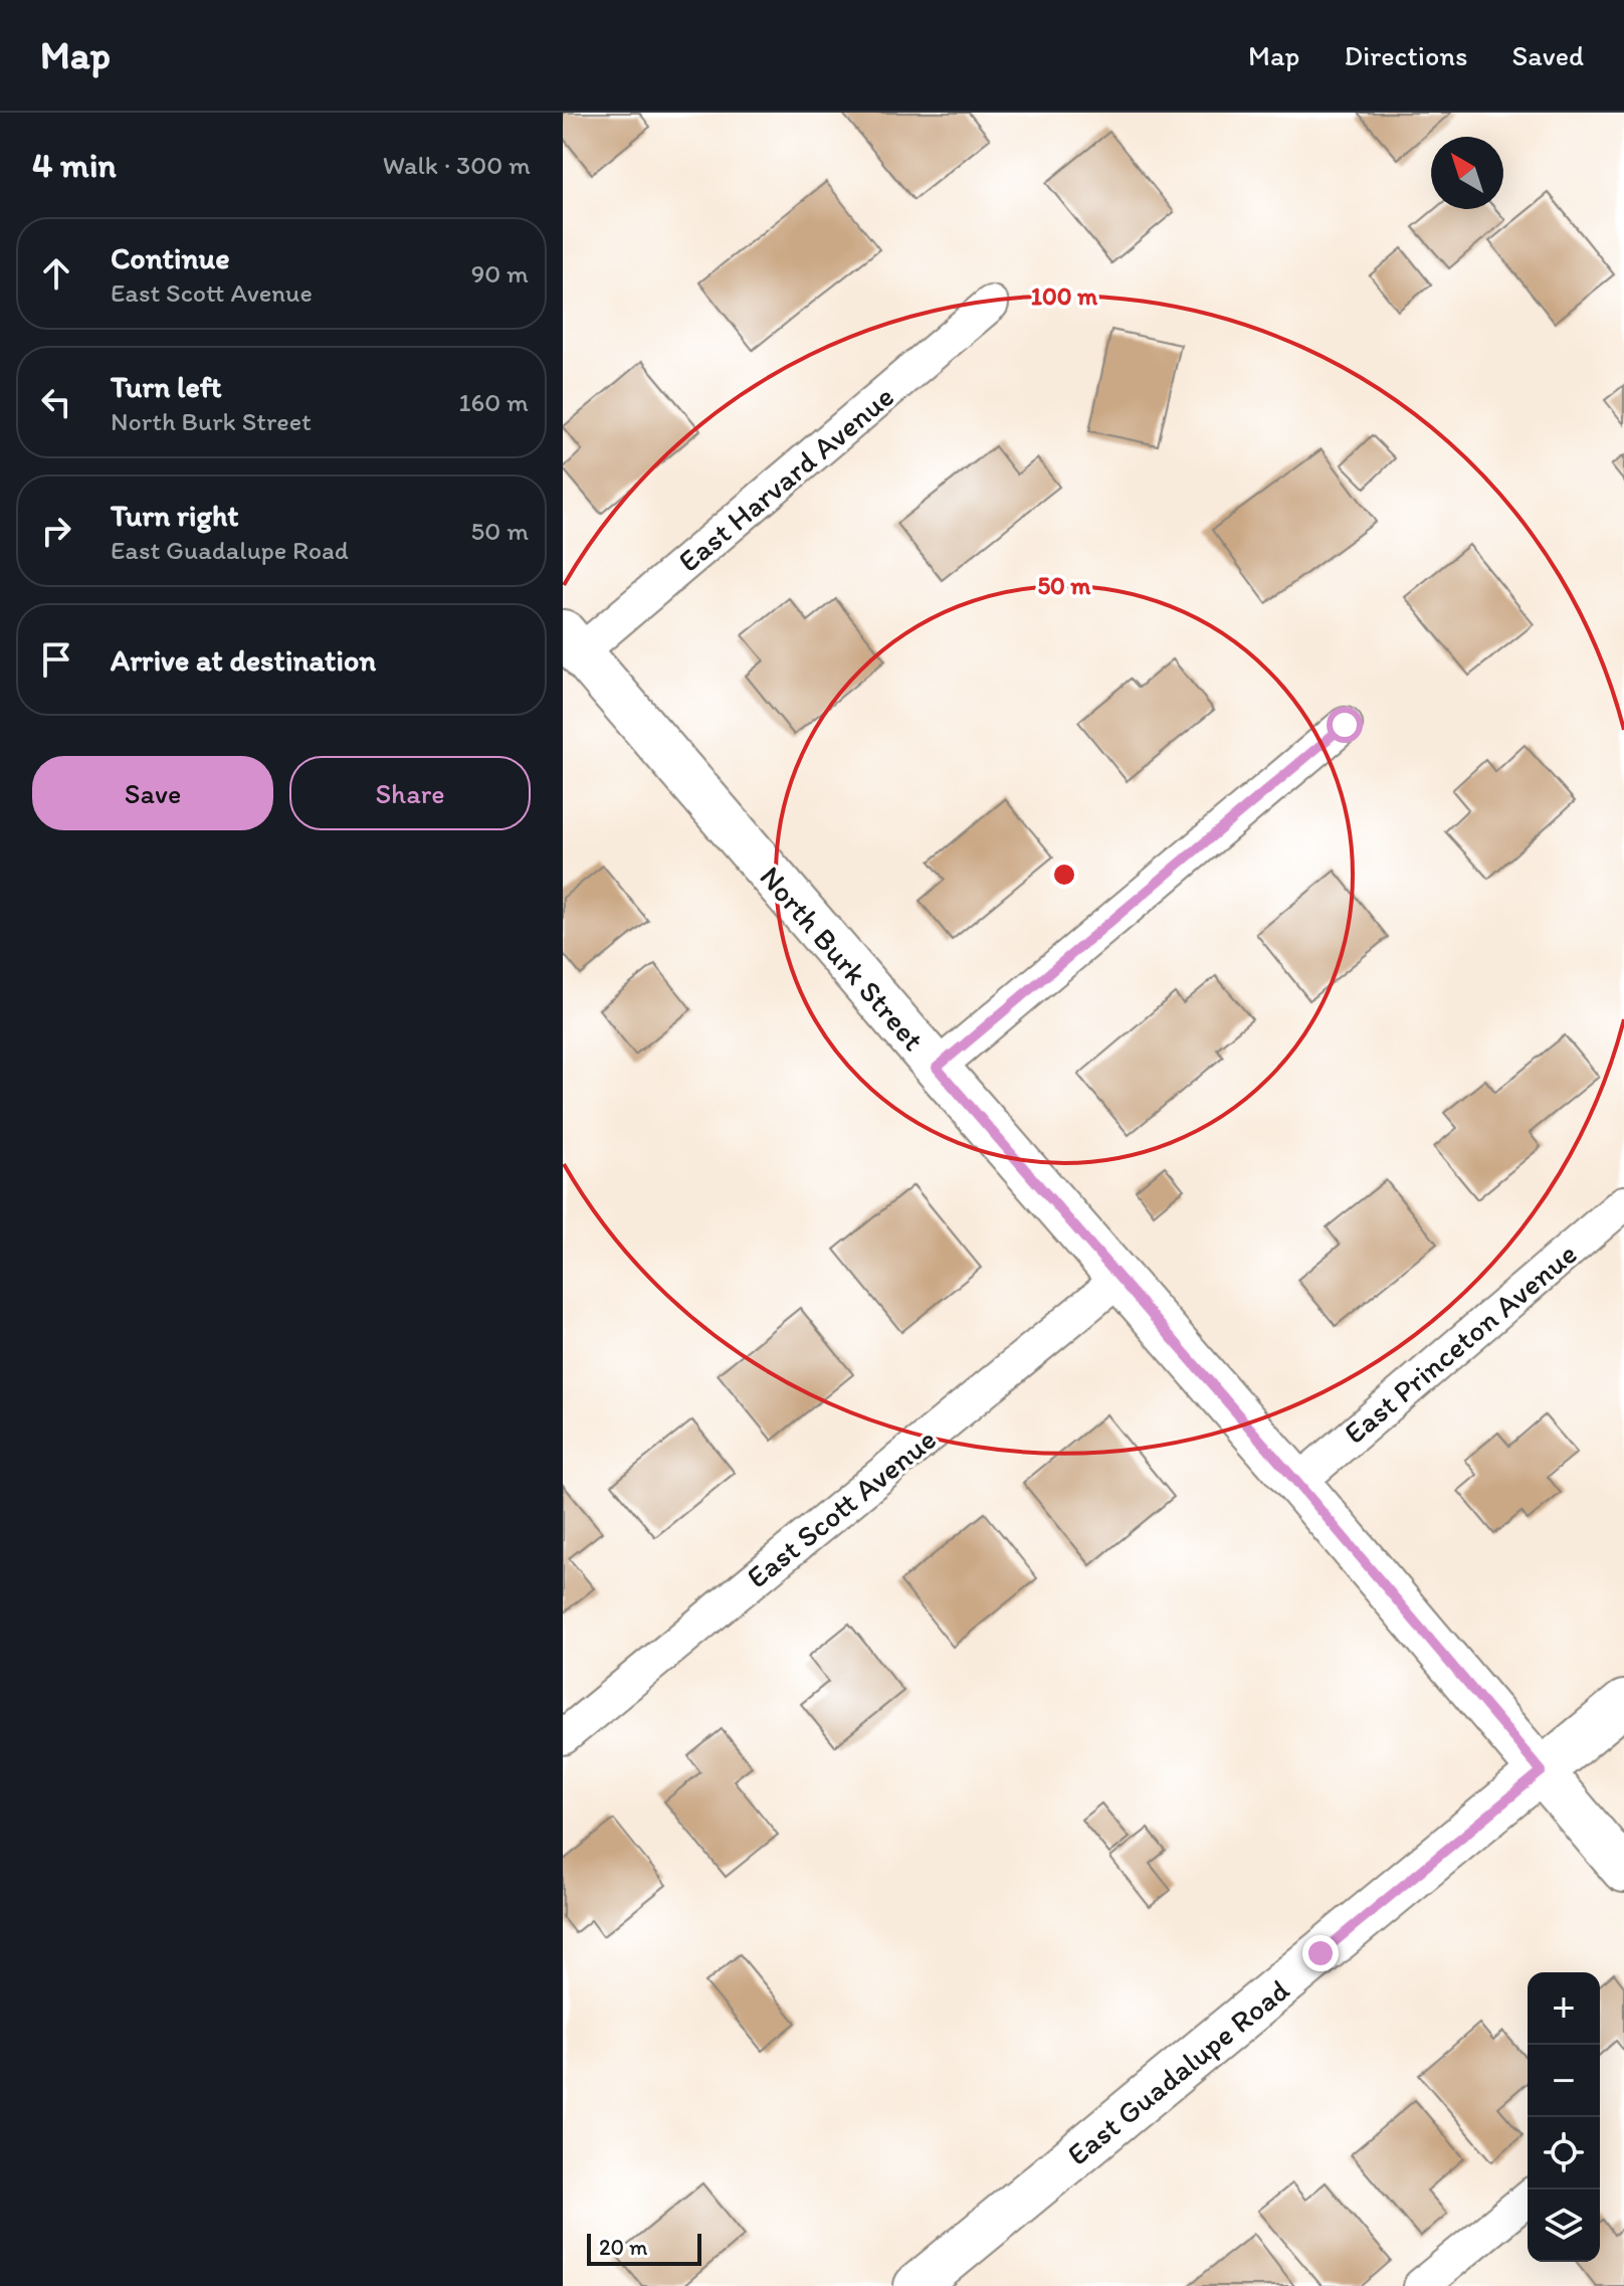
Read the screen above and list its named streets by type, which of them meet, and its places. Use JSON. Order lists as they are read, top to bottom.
{
  "streets": {
    "street": [
      "East Harvard Avenue",
      "North Burk Street",
      "East Princeton Avenue",
      "East Scott Avenue",
      "East Guadalupe Road"
    ]
  },
  "crossings": [
    ["East Harvard Avenue", "North Burk Street"],
    ["North Burk Street", "East Princeton Avenue"],
    ["North Burk Street", "East Scott Avenue"],
    ["North Burk Street", "East Guadalupe Road"]
  ],
  "scale_bar": "20 m",
  "north": "top left",
  "page": {
    "header": "Map",
    "nav": ["Map", "Directions", "Saved"],
    "heading": ["4 min", "Walk · 300 m"],
    "list": [
      ["Continue", "East Scott Avenue", "90 m"],
      ["Turn left", "North Burk Street", "160 m"],
      ["Turn right", "East Guadalupe Road", "50 m"],
      "Arrive at destination"
    ],
    "buttons": ["Save", "Share"],
    "map_buttons": ["+", "−"],
    "scale": "20 m"
  },
  "rings": ["100 m", "50 m"]
}
